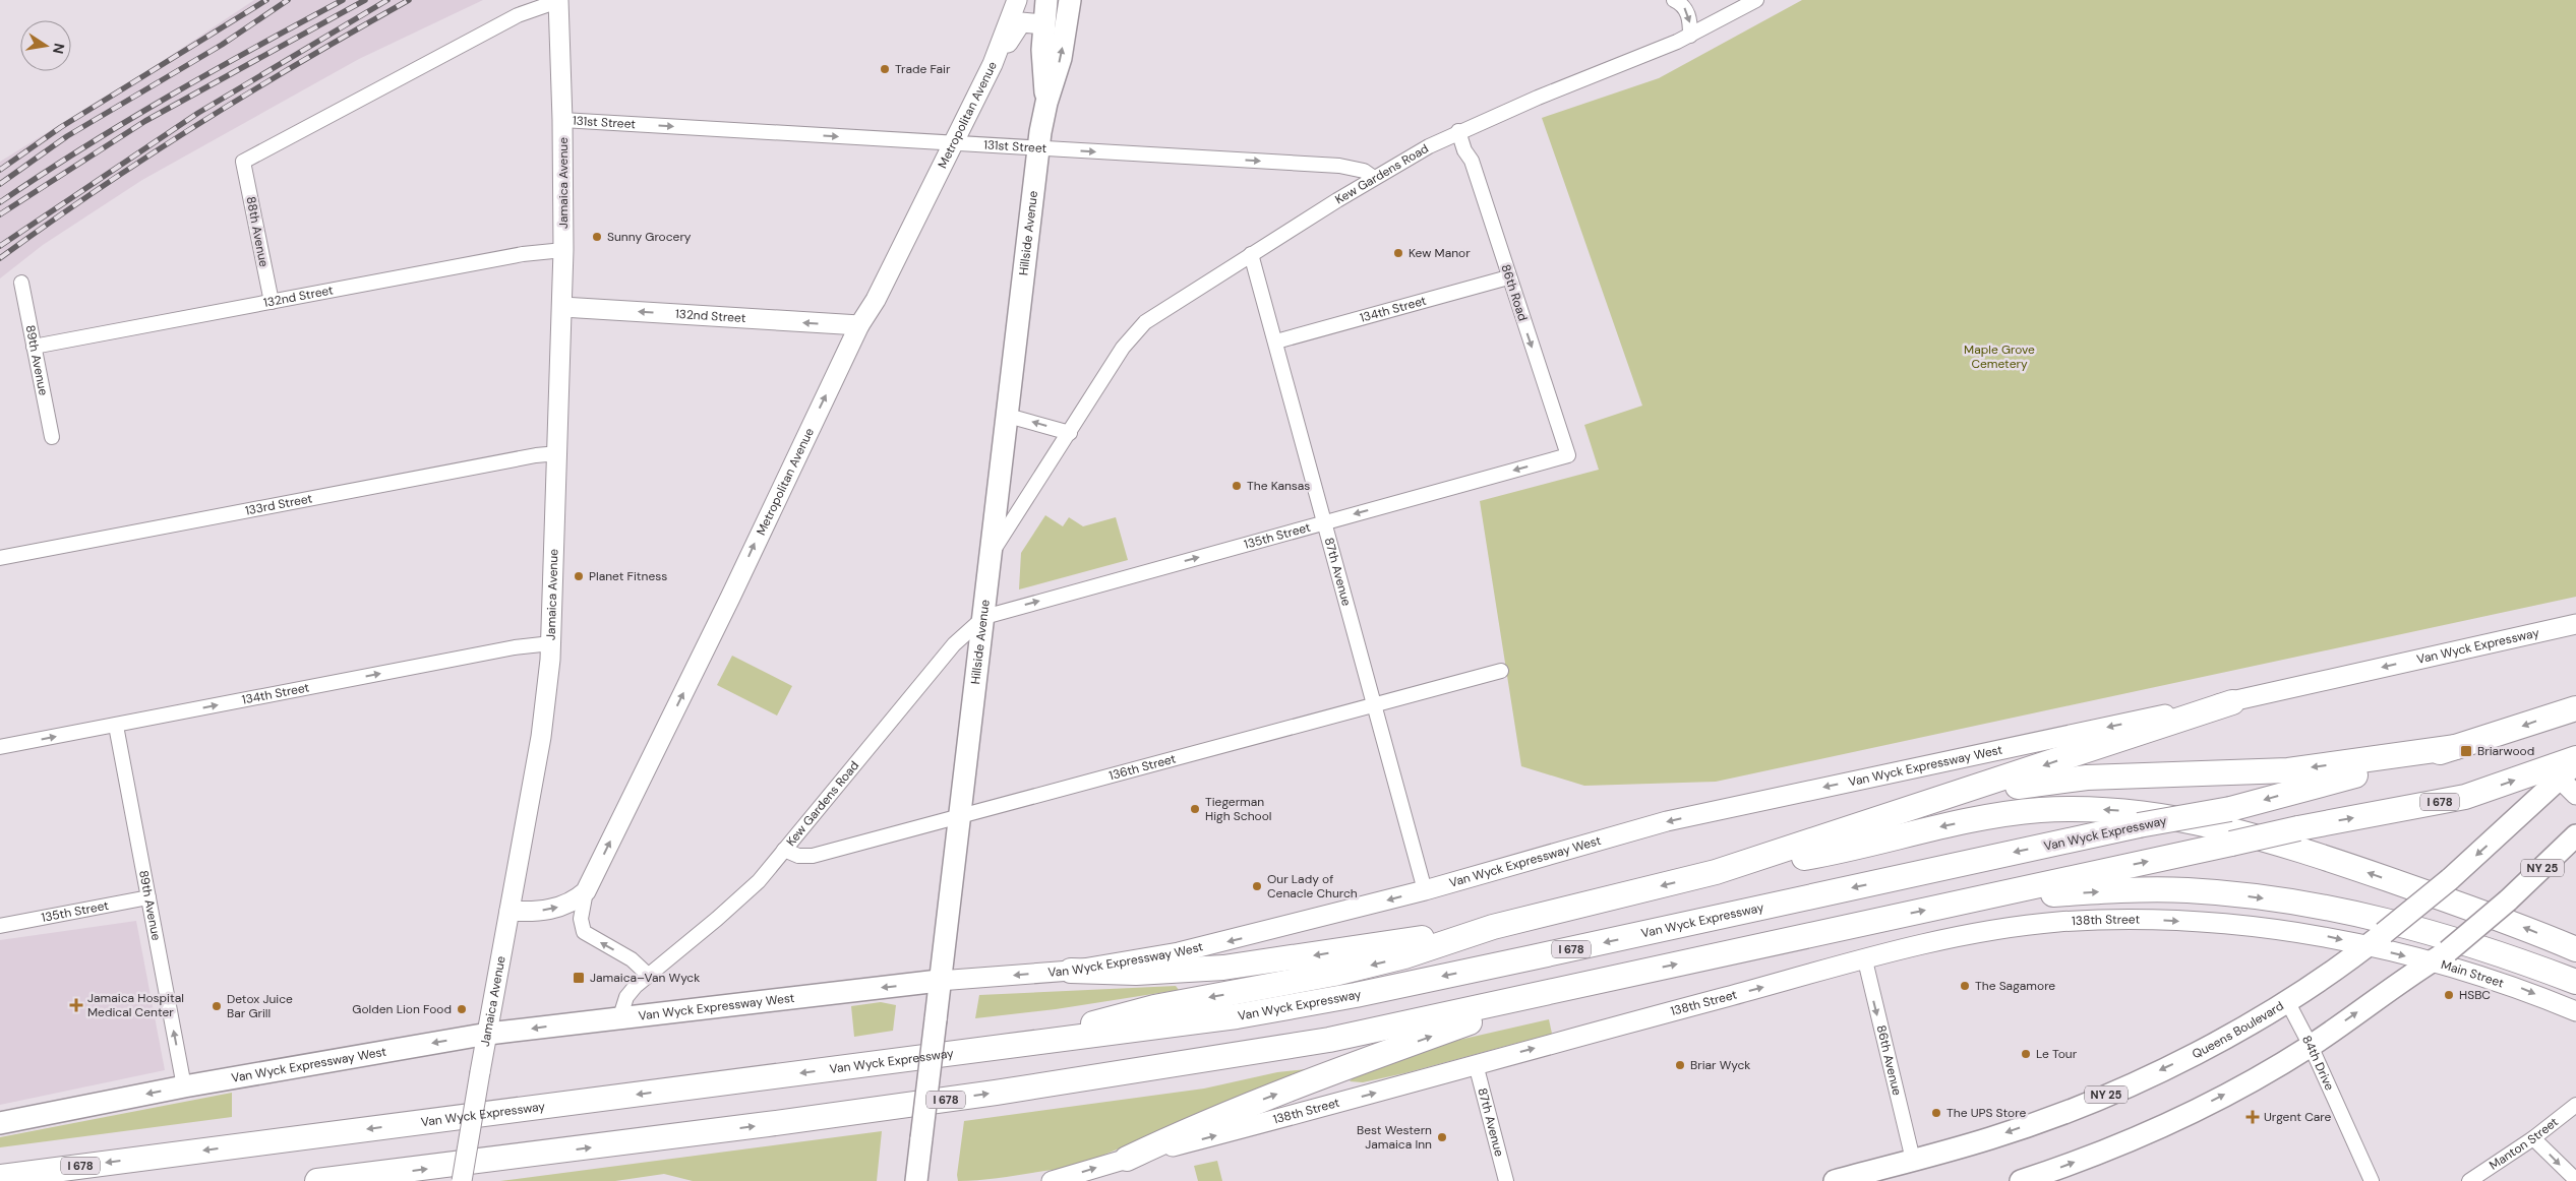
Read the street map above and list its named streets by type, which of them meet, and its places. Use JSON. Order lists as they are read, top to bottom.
{
  "streets": {
    "highway": ["Van Wyck Expressway", "I 678"],
    "main road": [
      "Metropolitan Avenue",
      "Jamaica Avenue",
      "Hillside Avenue",
      "132nd Street",
      "Van Wyck Expressway West",
      "NY 25",
      "138th Street",
      "Main Street",
      "Queens Boulevard"
    ],
    "street": [
      "131st Street",
      "Kew Gardens Road",
      "88th Avenue",
      "86th Road",
      "134th Street",
      "89th Avenue",
      "133rd Street",
      "135th Street",
      "87th Avenue",
      "136th Street",
      "86th Avenue",
      "84th Drive",
      "Manton Street"
    ]
  },
  "crossings": [
    ["Metropolitan Avenue", "131st Street"],
    ["Metropolitan Avenue", "132nd Street"],
    ["131st Street", "Kew Gardens Road"],
    ["131st Street", "Jamaica Avenue"],
    ["131st Street", "Hillside Avenue"],
    ["Kew Gardens Road", "Hillside Avenue"],
    ["Kew Gardens Road", "86th Road"],
    ["Kew Gardens Road", "135th Street"],
    ["Kew Gardens Road", "87th Avenue"],
    ["Kew Gardens Road", "Van Wyck Expressway West"],
    ["Kew Gardens Road", "136th Street"],
    ["Jamaica Avenue", "88th Avenue"],
    ["Jamaica Avenue", "132nd Street"],
    ["Jamaica Avenue", "134th Street"],
    ["Jamaica Avenue", "133rd Street"],
    ["Jamaica Avenue", "Van Wyck Expressway West"],
    ["88th Avenue", "132nd Street"],
    ["Hillside Avenue", "135th Street"],
    ["Hillside Avenue", "Van Wyck Expressway West"],
    ["Hillside Avenue", "136th Street"],
    ["86th Road", "134th Street"],
    ["86th Road", "135th Street"],
    ["132nd Street", "89th Avenue"],
    ["134th Street", "89th Avenue"],
    ["134th Street", "87th Avenue"],
    ["89th Avenue", "135th Street"],
    ["89th Avenue", "Van Wyck Expressway West"],
    ["135th Street", "87th Avenue"],
    ["87th Avenue", "Van Wyck Expressway West"],
    ["87th Avenue", "136th Street"],
    ["87th Avenue", "138th Street"],
    ["Van Wyck Expressway", "Van Wyck Expressway West"],
    ["NY 25", "Main Street"],
    ["NY 25", "84th Drive"],
    ["138th Street", "Main Street"],
    ["138th Street", "Queens Boulevard"],
    ["138th Street", "86th Avenue"],
    ["Main Street", "Queens Boulevard"],
    ["Queens Boulevard", "86th Avenue"],
    ["Queens Boulevard", "84th Drive"]
  ],
  "one_way": [
    "Metropolitan Avenue",
    "131st Street",
    "86th Road",
    "132nd Street",
    "134th Street",
    "89th Avenue",
    "Van Wyck Expressway",
    "Van Wyck Expressway West",
    "138th Street",
    "Main Street",
    "86th Avenue"
  ],
  "parks": ["Maple Grove Cemetery"],
  "places": {
    "other": [
      "Trade Fair",
      "Sunny Grocery",
      "Kew Manor",
      "The Kansas",
      "Planet Fitness",
      "Tiegerman High School",
      "Our Lady of Cenacle Church",
      "The Sagamore",
      "HSBC",
      "Detox Juice Bar Grill",
      "Golden Lion Food",
      "Le Tour",
      "Briar Wyck",
      "The UPS Store",
      "Best Western Jamaica Inn"
    ],
    "transit": ["Briarwood", "Jamaica–Van Wyck"],
    "health": ["Jamaica Hospital Medical Center", "Urgent Care"]
  },
  "north": "right"
}
